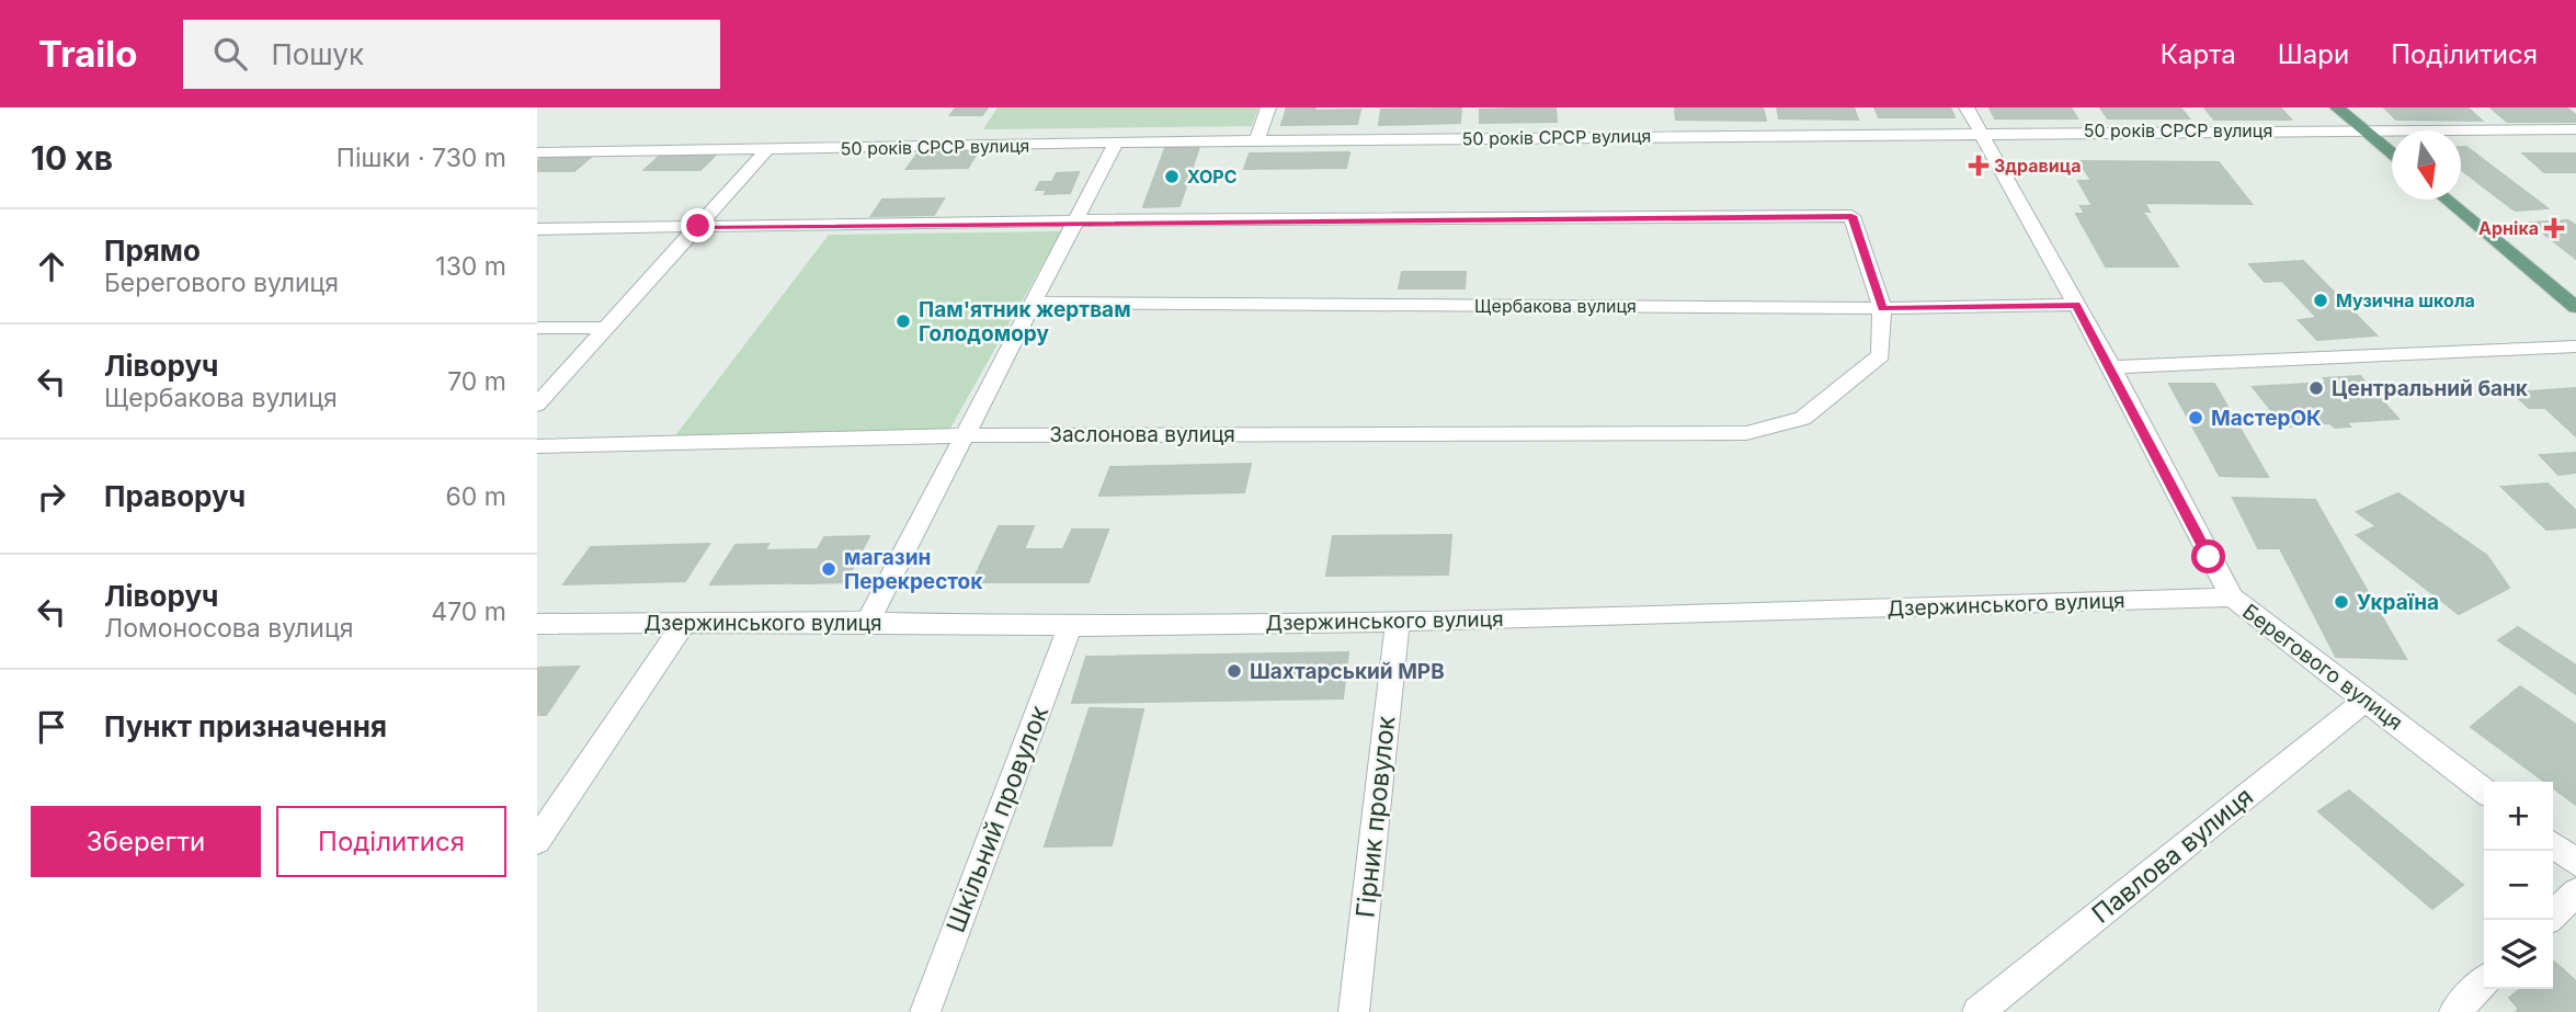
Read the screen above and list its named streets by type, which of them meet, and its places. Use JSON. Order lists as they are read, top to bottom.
{
  "streets": {
    "street": [
      "50 років СРСР вулиця",
      "Щербакова вулиця",
      "Заслонова вулиця",
      "Дзержинського вулиця",
      "Берегового вулиця",
      "Гірник провулок",
      "Шкільний провулок",
      "Павлова вулиця"
    ]
  },
  "crossings": [
    ["50 років СРСР вулиця", "Берегового вулиця"],
    ["Щербакова вулиця", "Заслонова вулиця"],
    ["Щербакова вулиця", "Берегового вулиця"],
    ["Дзержинського вулиця", "Берегового вулиця"],
    ["Дзержинського вулиця", "Гірник провулок"],
    ["Дзержинського вулиця", "Шкільний провулок"],
    ["Берегового вулиця", "Павлова вулиця"]
  ],
  "places": {
    "health": ["Здравица", "Арніка"],
    "other": [
      "ХОРС",
      "Музична школа",
      "Пам'ятник жертвам Голодомору",
      "Центральний банк",
      "МастерОК",
      "магазин Перекресток",
      "Україна",
      "Шахтарський МРВ"
    ]
  },
  "north": "bottom",
  "page": {
    "header": "Trailo",
    "search": "Пошук",
    "nav": ["Карта", "Шари", "Поділитися"],
    "heading": ["10 хв", "Пішки · 730 m"],
    "list": [
      ["Прямо", "Берегового вулиця", "130 m"],
      ["Ліворуч", "Щербакова вулиця", "70 m"],
      ["Праворуч", "60 m"],
      ["Ліворуч", "Ломоносова вулиця", "470 m"],
      "Пункт призначення"
    ],
    "map_buttons": ["+", "−"],
    "buttons": ["Зберегти", "Поділитися"]
  }
}
